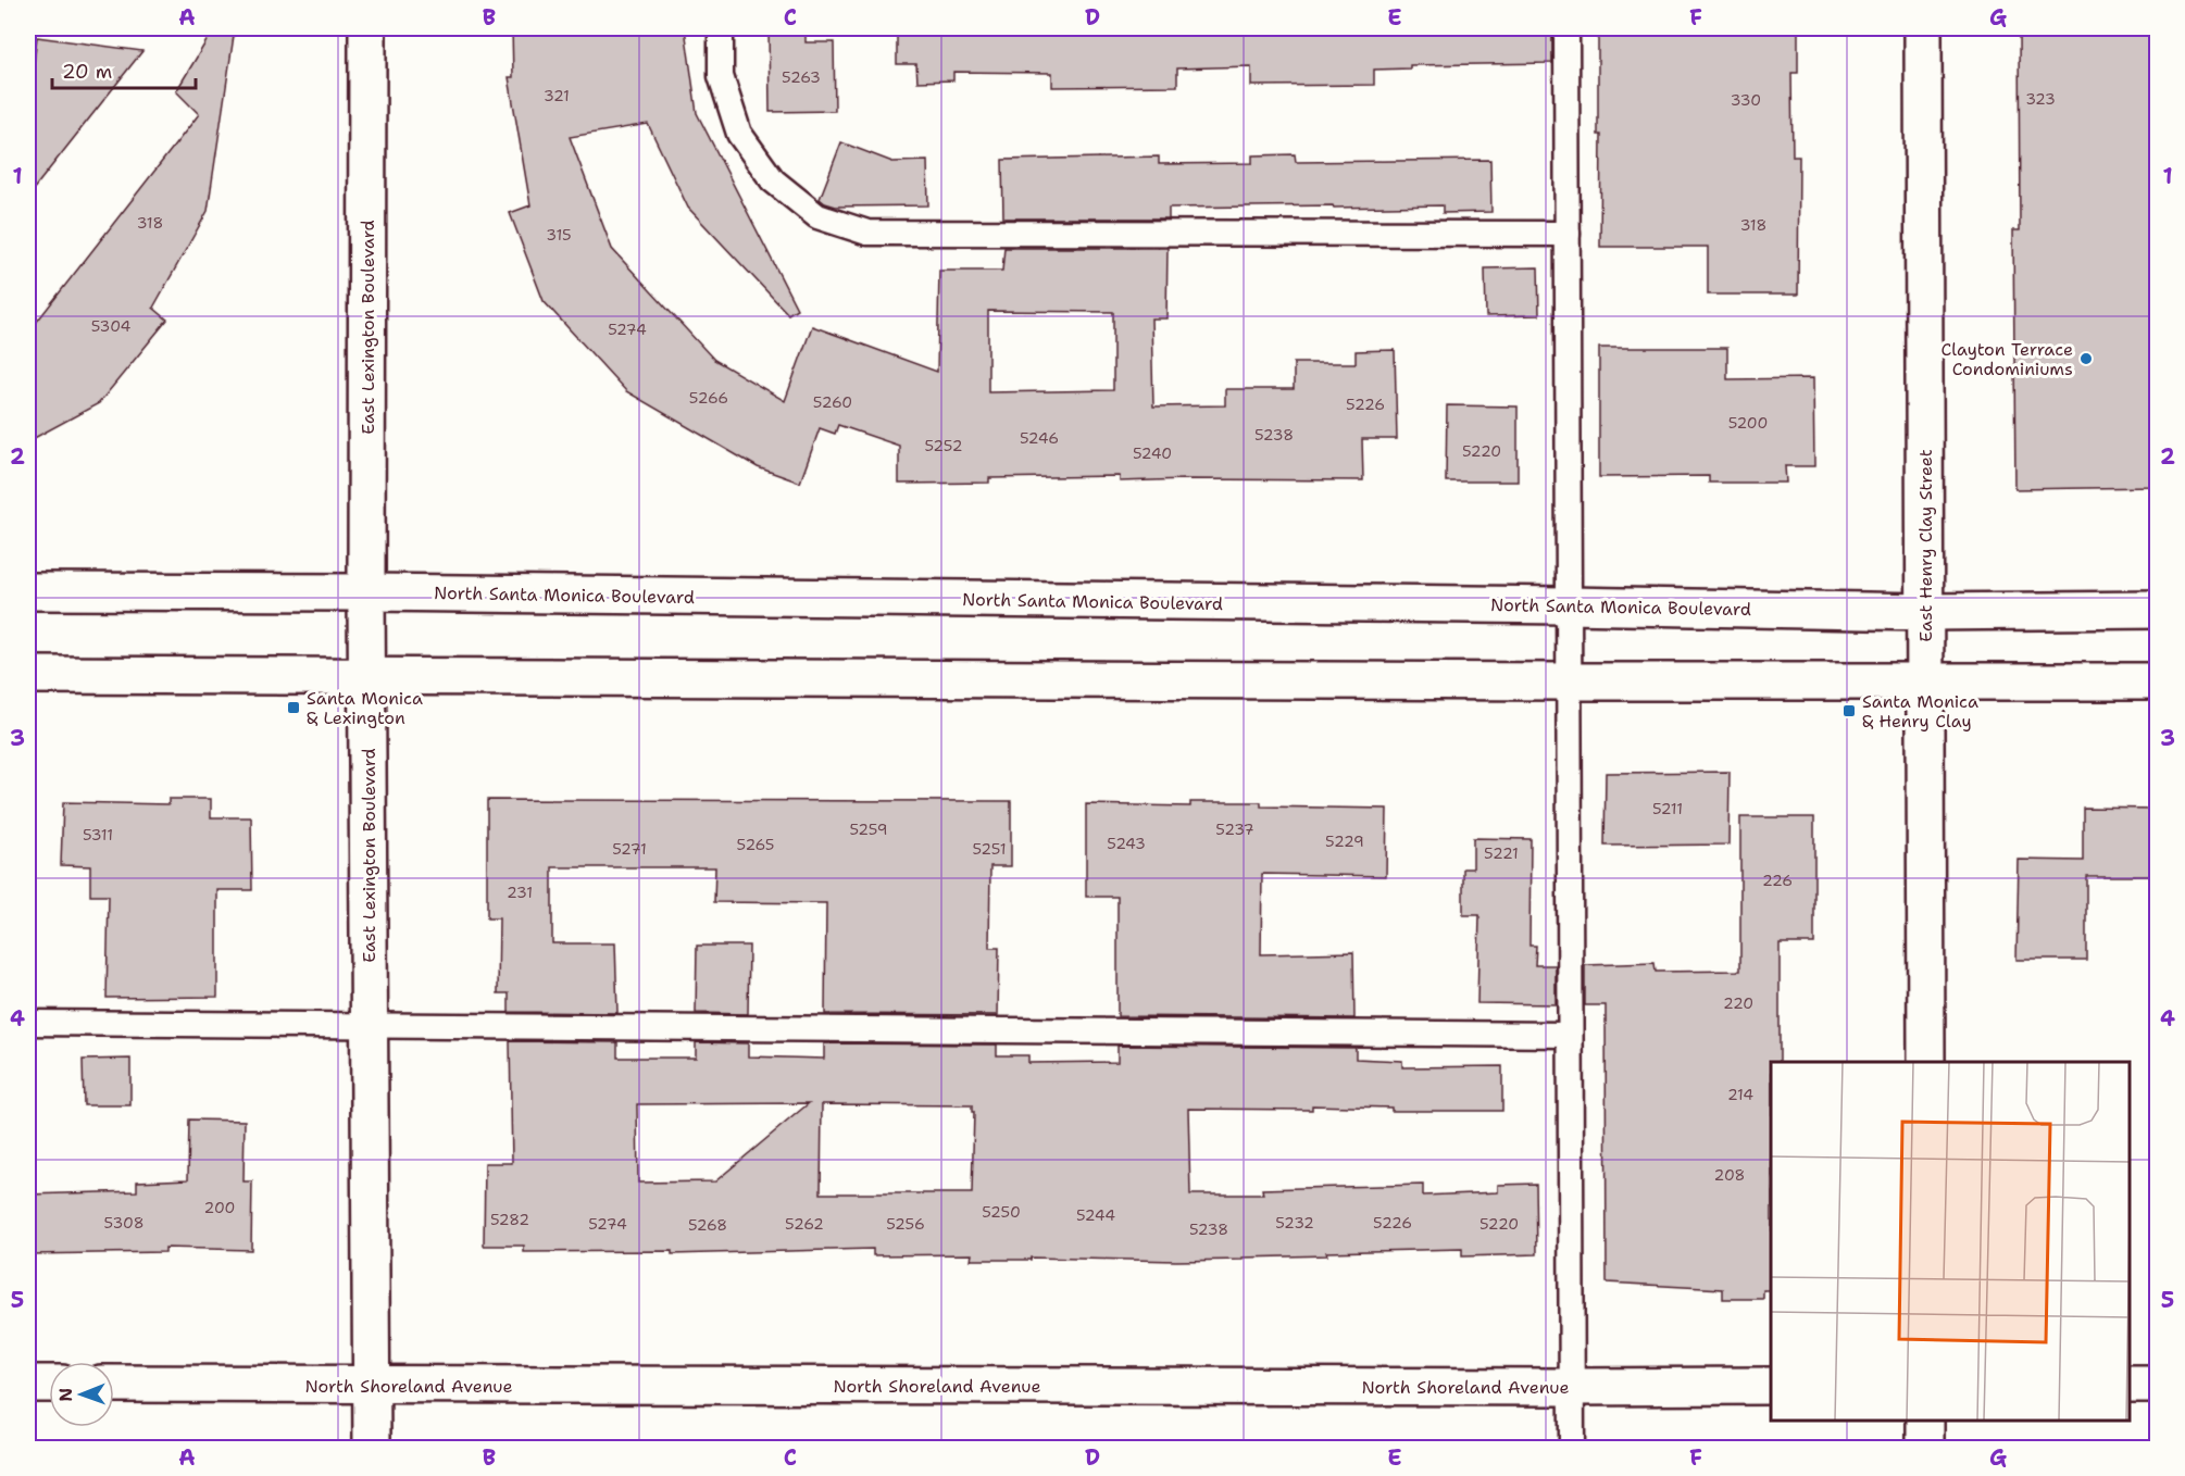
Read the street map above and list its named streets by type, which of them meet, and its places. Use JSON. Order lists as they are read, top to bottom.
{
  "streets": {
    "street": [
      "East Lexington Boulevard",
      "East Henry Clay Street",
      "North Santa Monica Boulevard",
      "North Shoreland Avenue"
    ]
  },
  "crossings": [
    ["East Lexington Boulevard", "North Santa Monica Boulevard"],
    ["East Lexington Boulevard", "North Shoreland Avenue"],
    ["East Henry Clay Street", "North Santa Monica Boulevard"]
  ],
  "places": {
    "other": ["Clayton Terrace Condominiums"],
    "transit": ["Santa Monica & Lexington", "Santa Monica & Henry Clay"]
  },
  "house_numbers": [
    "5263",
    "321",
    "323",
    "330",
    "318",
    "318",
    "315",
    "5304",
    "5274",
    "5266",
    "5260",
    "5226",
    "5200",
    "5238",
    "5246",
    "5252",
    "5220",
    "5240",
    "5211",
    "5259",
    "5237",
    "5311",
    "5229",
    "5243",
    "5265",
    "5271",
    "5251",
    "5221",
    "226",
    "231",
    "220",
    "214",
    "208",
    "200",
    "5250",
    "5244",
    "5282",
    "5308",
    "5232",
    "5226",
    "5274",
    "5262",
    "5256",
    "5220",
    "5268",
    "5238"
  ],
  "scale_bar": "20 m",
  "north": "left",
  "grid": {
    "columns": [
      "A",
      "B",
      "C",
      "D",
      "E",
      "F",
      "G"
    ],
    "rows": [
      "1",
      "2",
      "3",
      "4",
      "5"
    ]
  }
}
